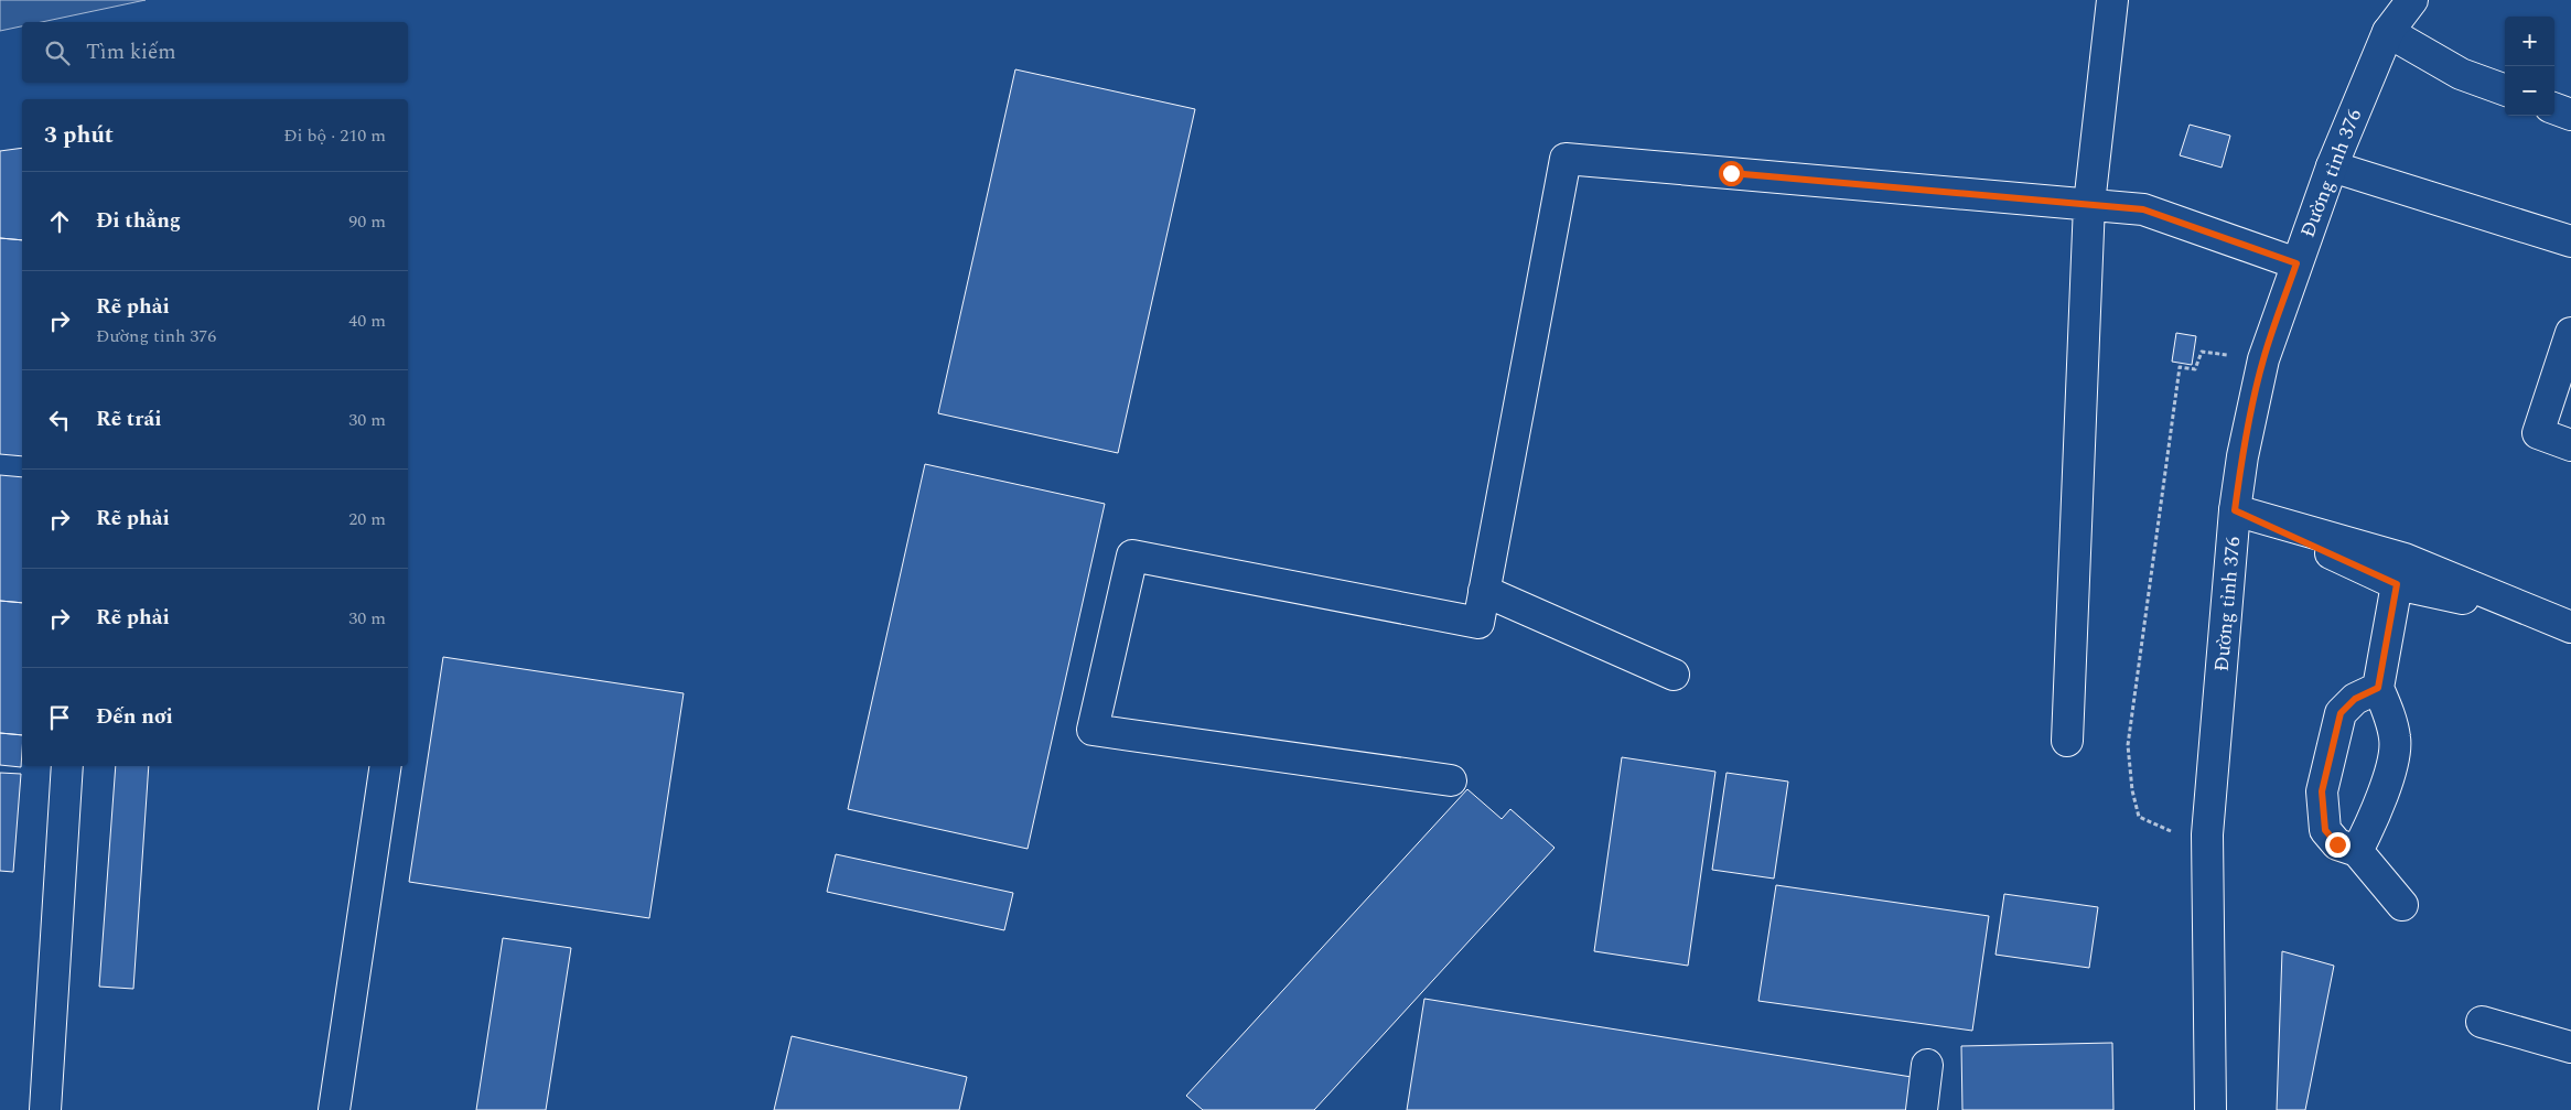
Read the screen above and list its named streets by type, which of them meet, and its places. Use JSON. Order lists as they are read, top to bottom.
{
  "streets": {
    "main road": ["Đường tỉnh 376"]
  },
  "page": {
    "map_buttons": ["+", "−"],
    "search": "Tìm kiếm",
    "heading": ["3 phút", "Đi bộ · 210 m"],
    "list": [
      ["Đi thẳng", "90 m"],
      ["Rẽ phải", "Đường tỉnh 376", "40 m"],
      ["Rẽ trái", "30 m"],
      ["Rẽ phải", "20 m"],
      ["Rẽ phải", "30 m"],
      "Đến nơi"
    ]
  }
}
